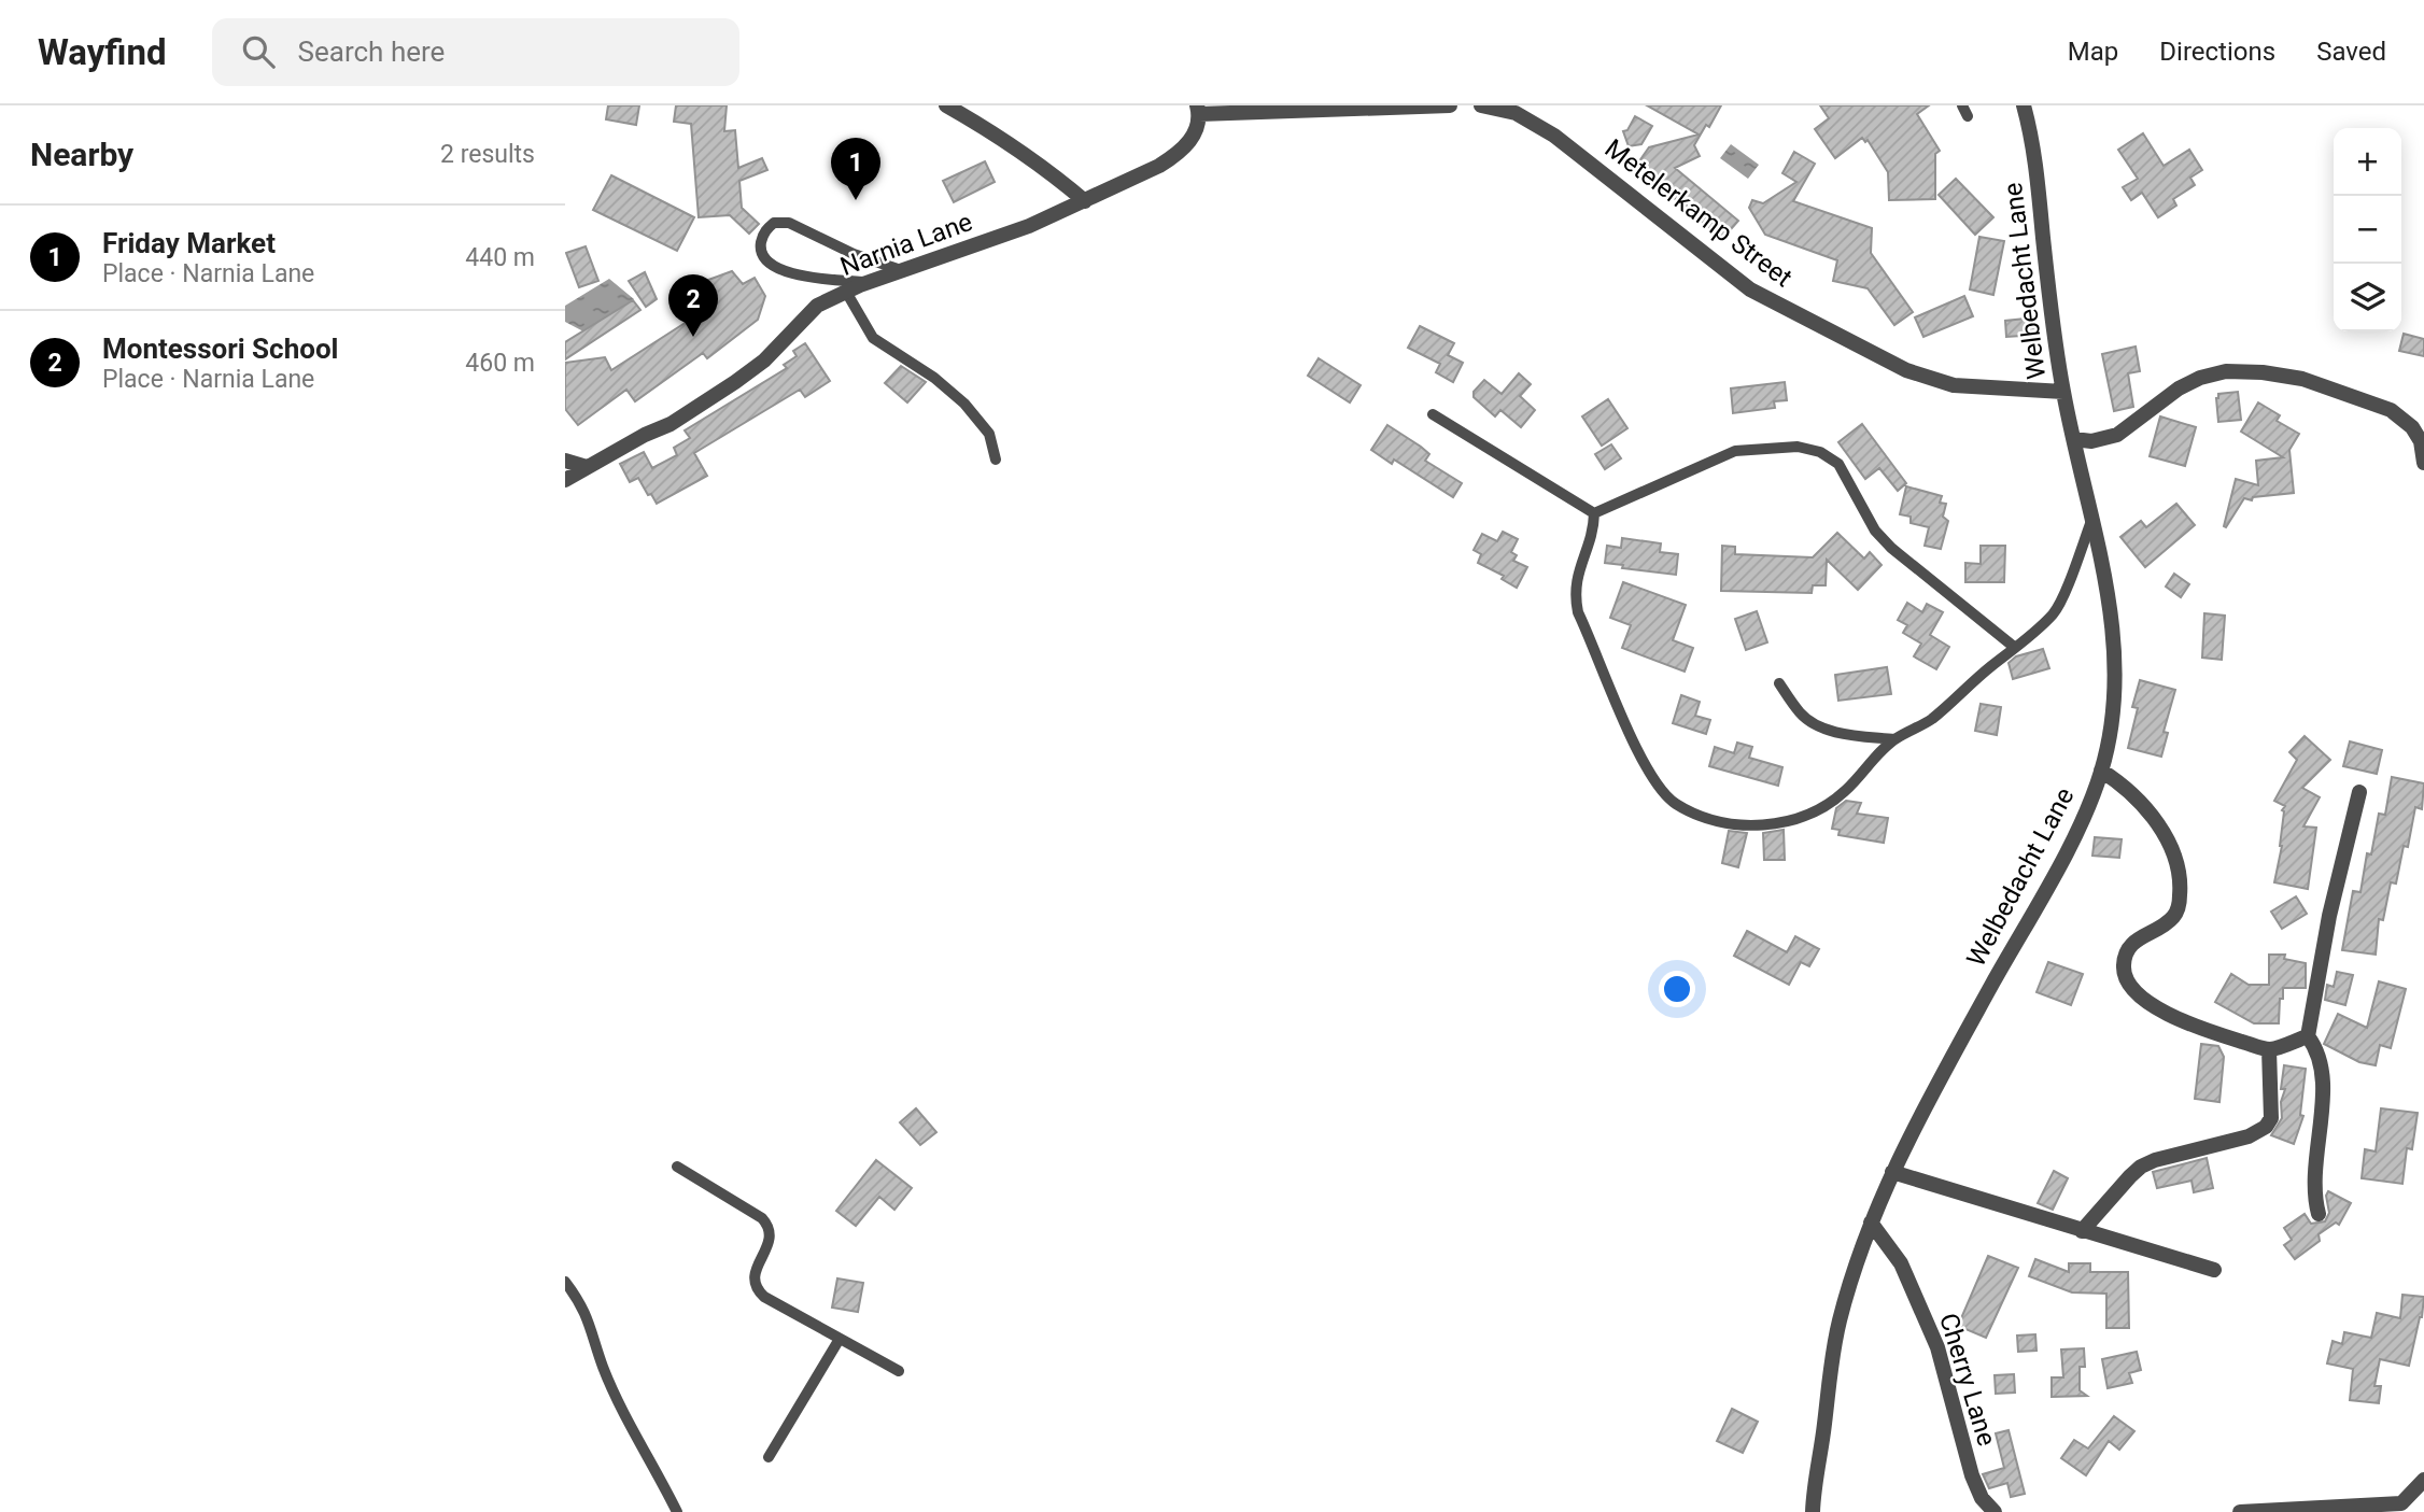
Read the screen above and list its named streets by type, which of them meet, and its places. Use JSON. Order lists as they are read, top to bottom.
{
  "streets": {
    "street": [
      "Metelerkamp Street",
      "Narnia Lane",
      "Welbedacht Lane",
      "Cherry Lane"
    ]
  },
  "crossings": [
    ["Metelerkamp Street", "Welbedacht Lane"],
    ["Welbedacht Lane", "Cherry Lane"]
  ],
  "page": {
    "header": "Wayfind",
    "search": "Search here",
    "nav": ["Map", "Directions", "Saved"],
    "heading": ["Nearby", "2 results"],
    "map_buttons": ["+", "−"],
    "pins": ["1", "2"],
    "list": [
      {
        "mark": "1",
        "name": "Friday Market",
        "note": "Place · Narnia Lane",
        "value": "440 m"
      },
      {
        "mark": "2",
        "name": "Montessori School",
        "note": "Place · Narnia Lane",
        "value": "460 m"
      }
    ]
  }
}
